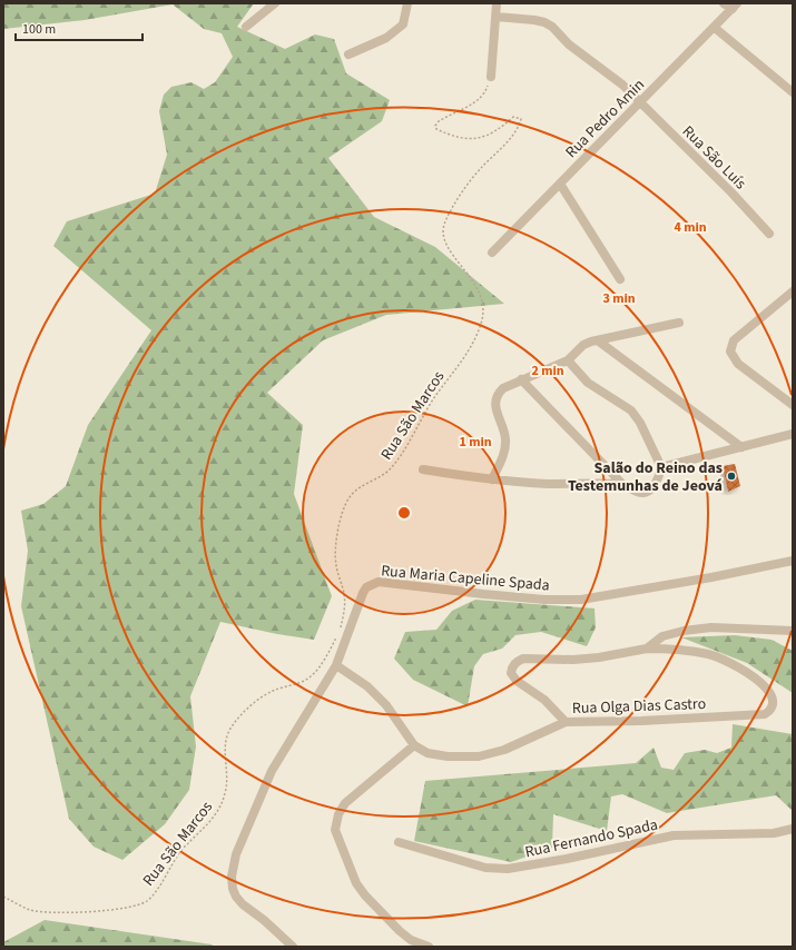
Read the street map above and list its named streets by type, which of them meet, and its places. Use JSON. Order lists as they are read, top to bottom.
{
  "streets": {
    "street": [
      "Rua Pedro Amin",
      "Rua São Luís",
      "Rua Maria Capeline Spada",
      "Rua Olga Dias Castro",
      "Rua Fernando Spada"
    ],
    "path": ["Rua São Marcos"]
  },
  "crossings": [
    ["Rua Pedro Amin", "Rua São Luís"]
  ],
  "places": ["Salão do Reino das Testemunhas de Jeová"],
  "scale_bar": "100 m",
  "rings": [
    "4 min",
    "3 min",
    "2 min",
    "1 min"
  ]
}
